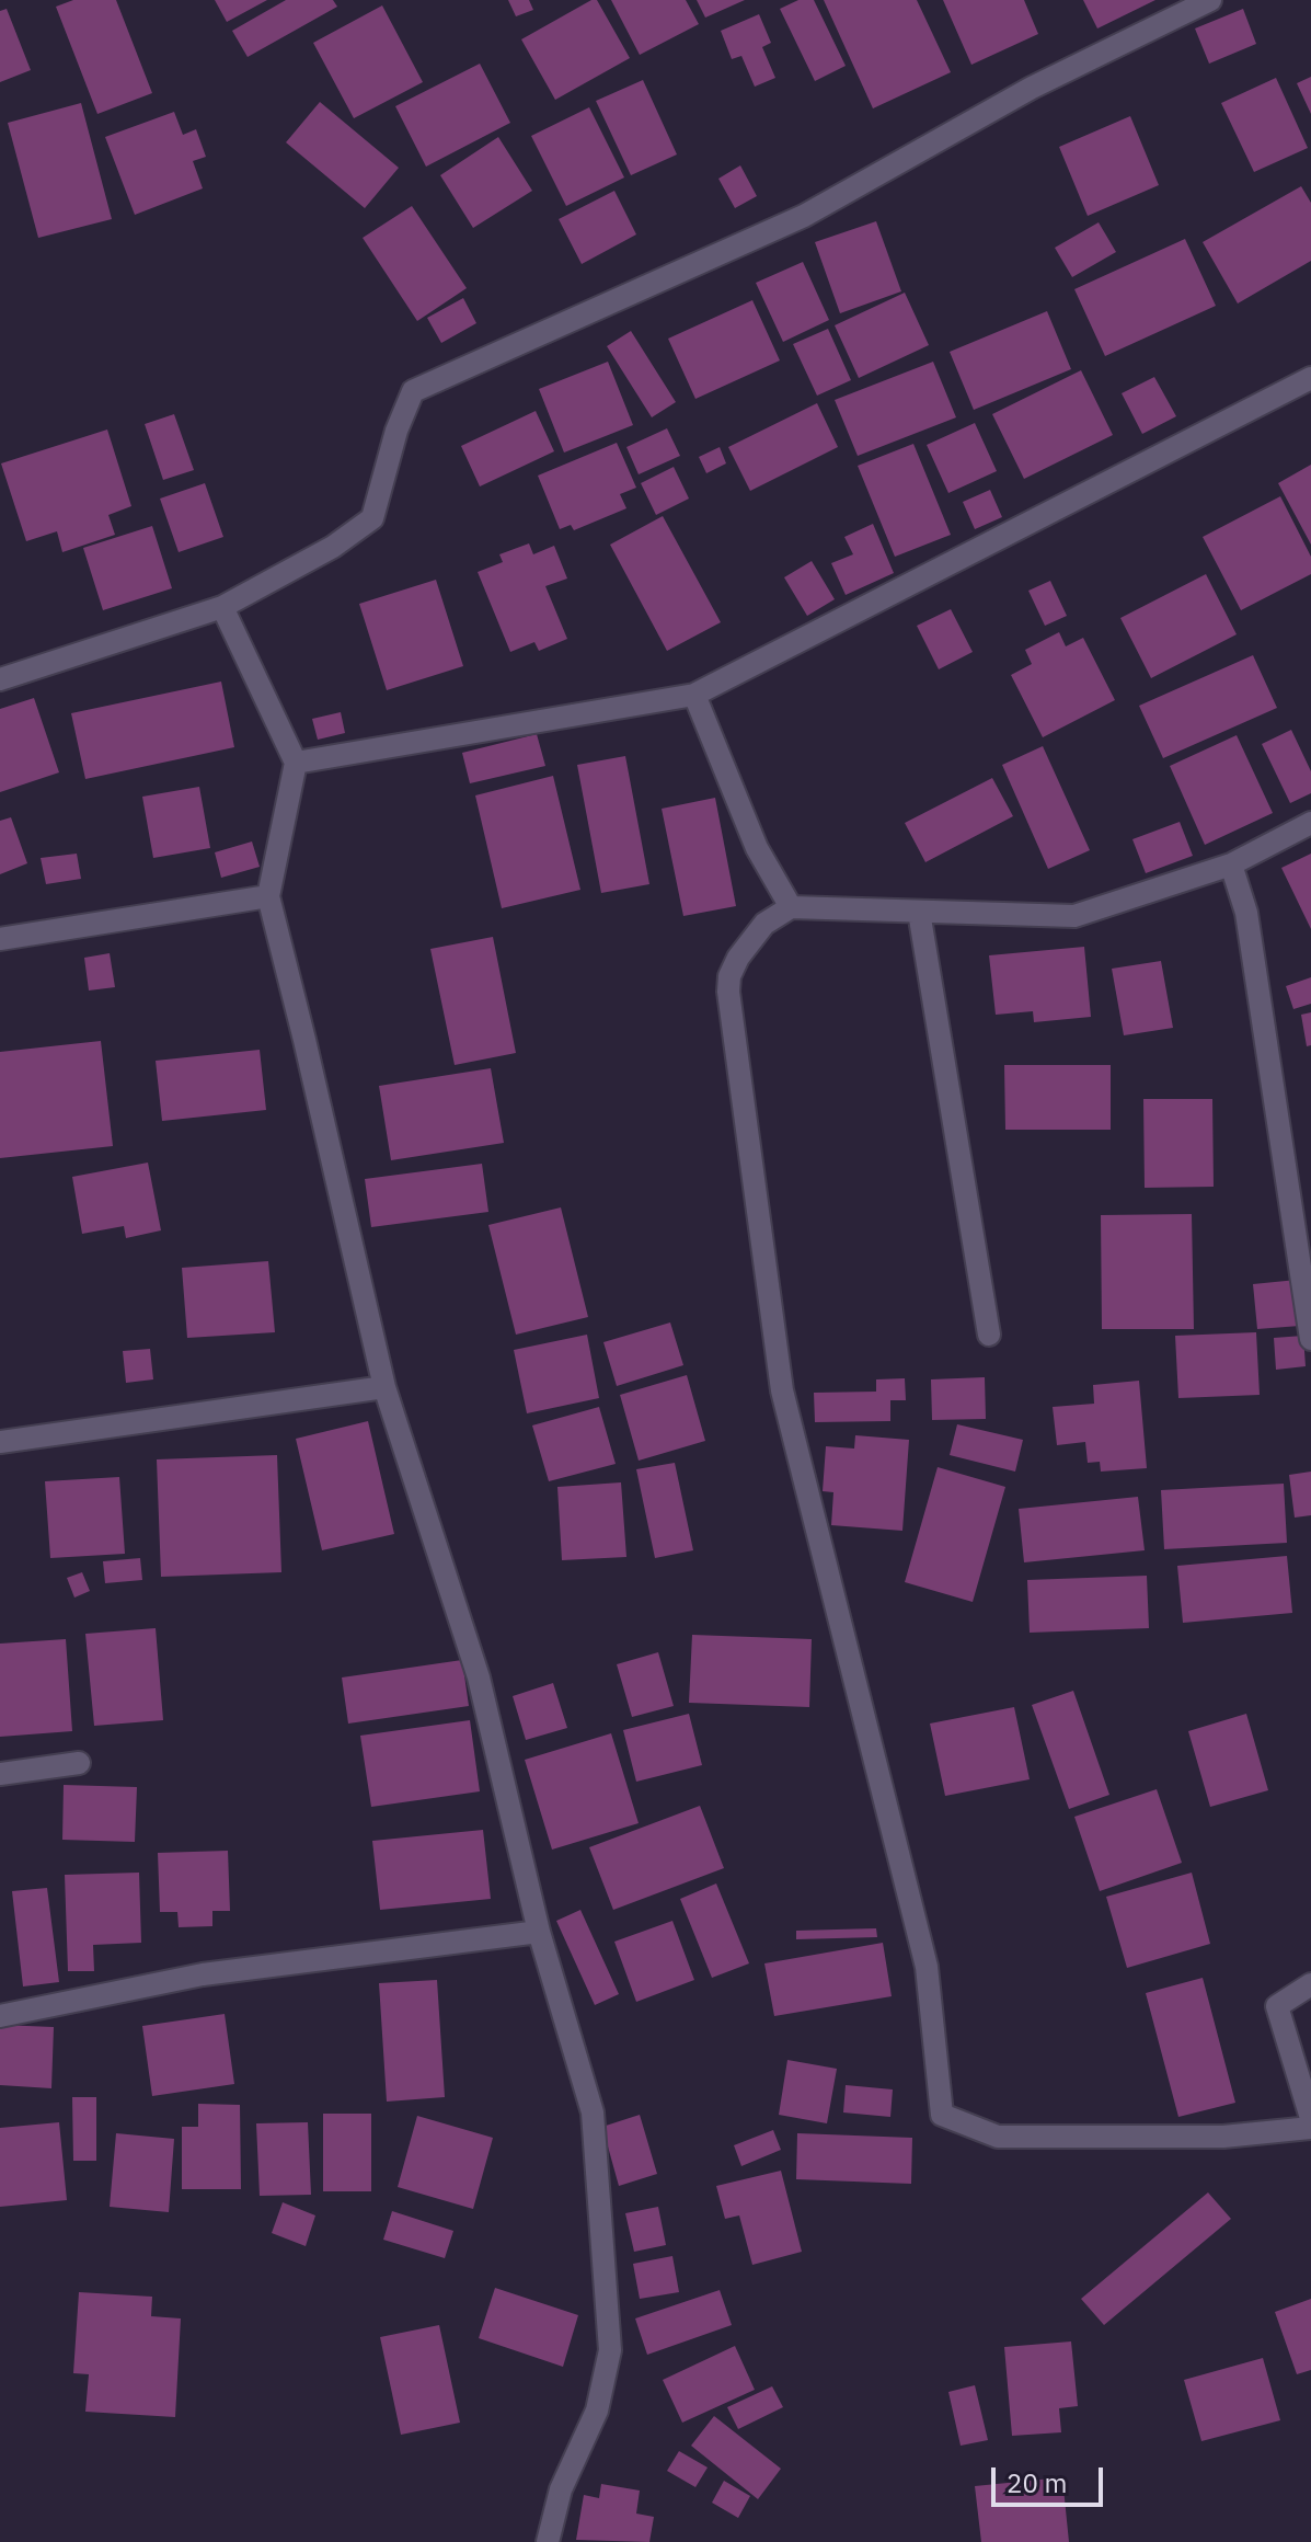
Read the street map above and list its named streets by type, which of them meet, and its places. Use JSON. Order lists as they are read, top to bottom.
{
  "scale_bar": "20 m"
}
